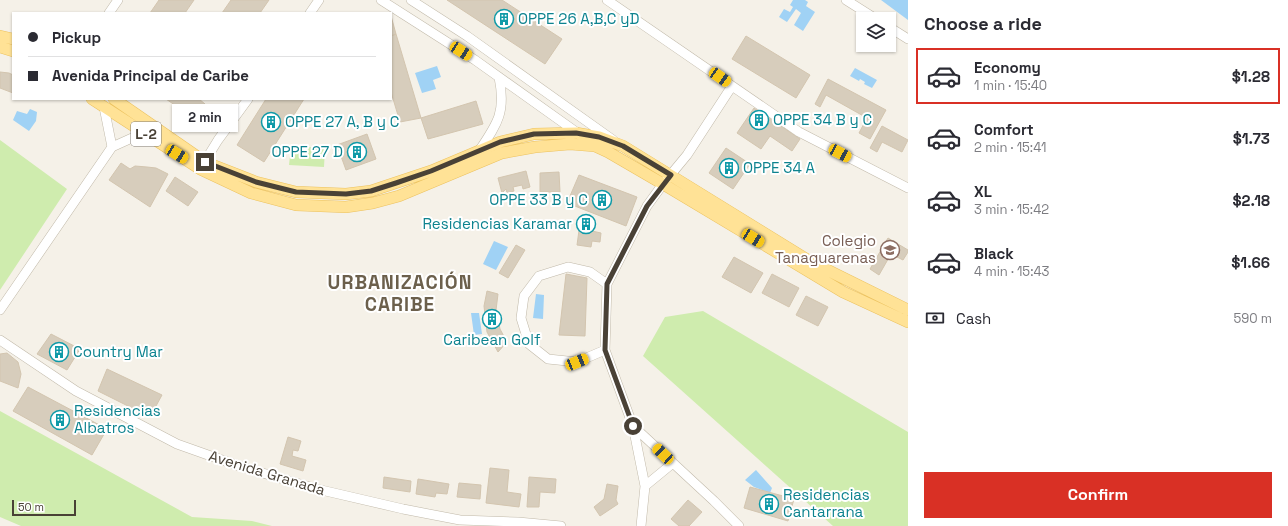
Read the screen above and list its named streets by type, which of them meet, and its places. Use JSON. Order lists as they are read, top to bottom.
{
  "streets": {
    "main road": ["L-2"],
    "street": ["Avenida Granada"]
  },
  "districts": ["URBANIZACIÓN CARIBE"],
  "places": {
    "building": [
      "OPPE 26 A,B,C yD",
      "OPPE 34 B y C",
      "OPPE 27 A, B y C",
      "OPPE 27 D",
      "OPPE 34 A",
      "OPPE 33 B y C",
      "Residencias Karamar",
      "Caribean Golf",
      "Country Mar",
      "Residencias Albatros",
      "Residencias Cantarrana"
    ],
    "school or university": ["Colegio Tanaguarenas"]
  },
  "scale_bar": "50 m",
  "page": {
    "heading": "Choose a ride",
    "banner": ["Pickup", "Avenida Principal de Caribe"],
    "list": [
      {
        "name": "Economy",
        "note": "1 min · 15:40",
        "value": "$1.28"
      },
      {
        "name": "Comfort",
        "note": "2 min · 15:41",
        "value": "$1.73"
      },
      {
        "name": "XL",
        "note": "3 min · 15:42",
        "value": "$2.18"
      },
      {
        "name": "Black",
        "note": "4 min · 15:43",
        "value": "$1.66"
      }
    ],
    "bubble": "2 min",
    "pay": ["Cash", "590 m"],
    "buttons": "Confirm",
    "scale": "50 m"
  }
}
